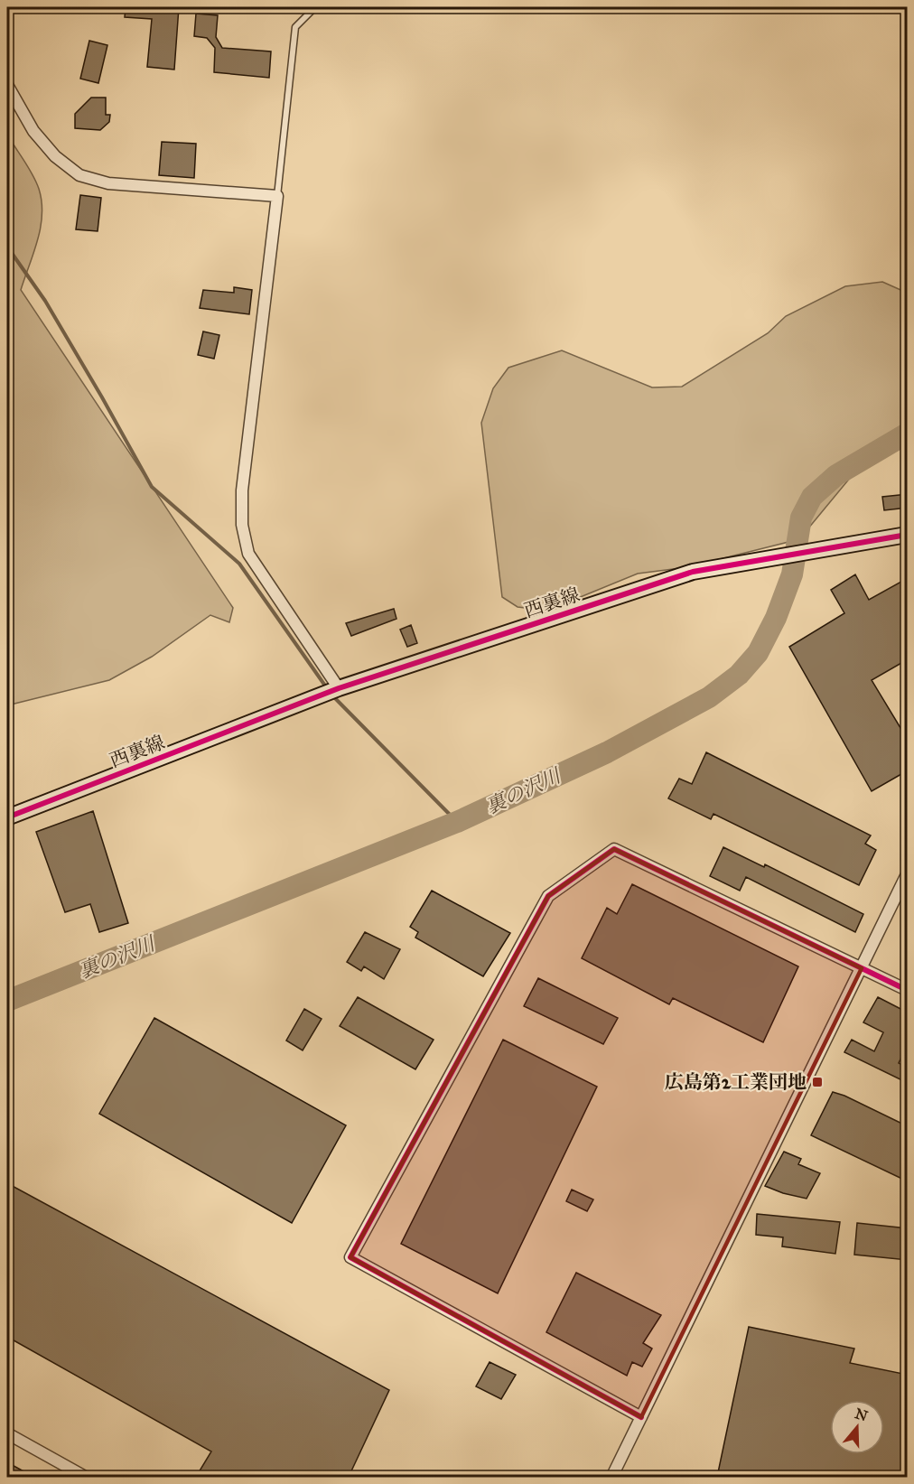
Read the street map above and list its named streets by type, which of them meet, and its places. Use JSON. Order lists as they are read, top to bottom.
{
  "streets": {
    "street": ["西裏線"]
  },
  "water": ["裏の沢川"],
  "places": {
    "transit": ["広島第2工業団地"]
  },
  "north": "top"
}
